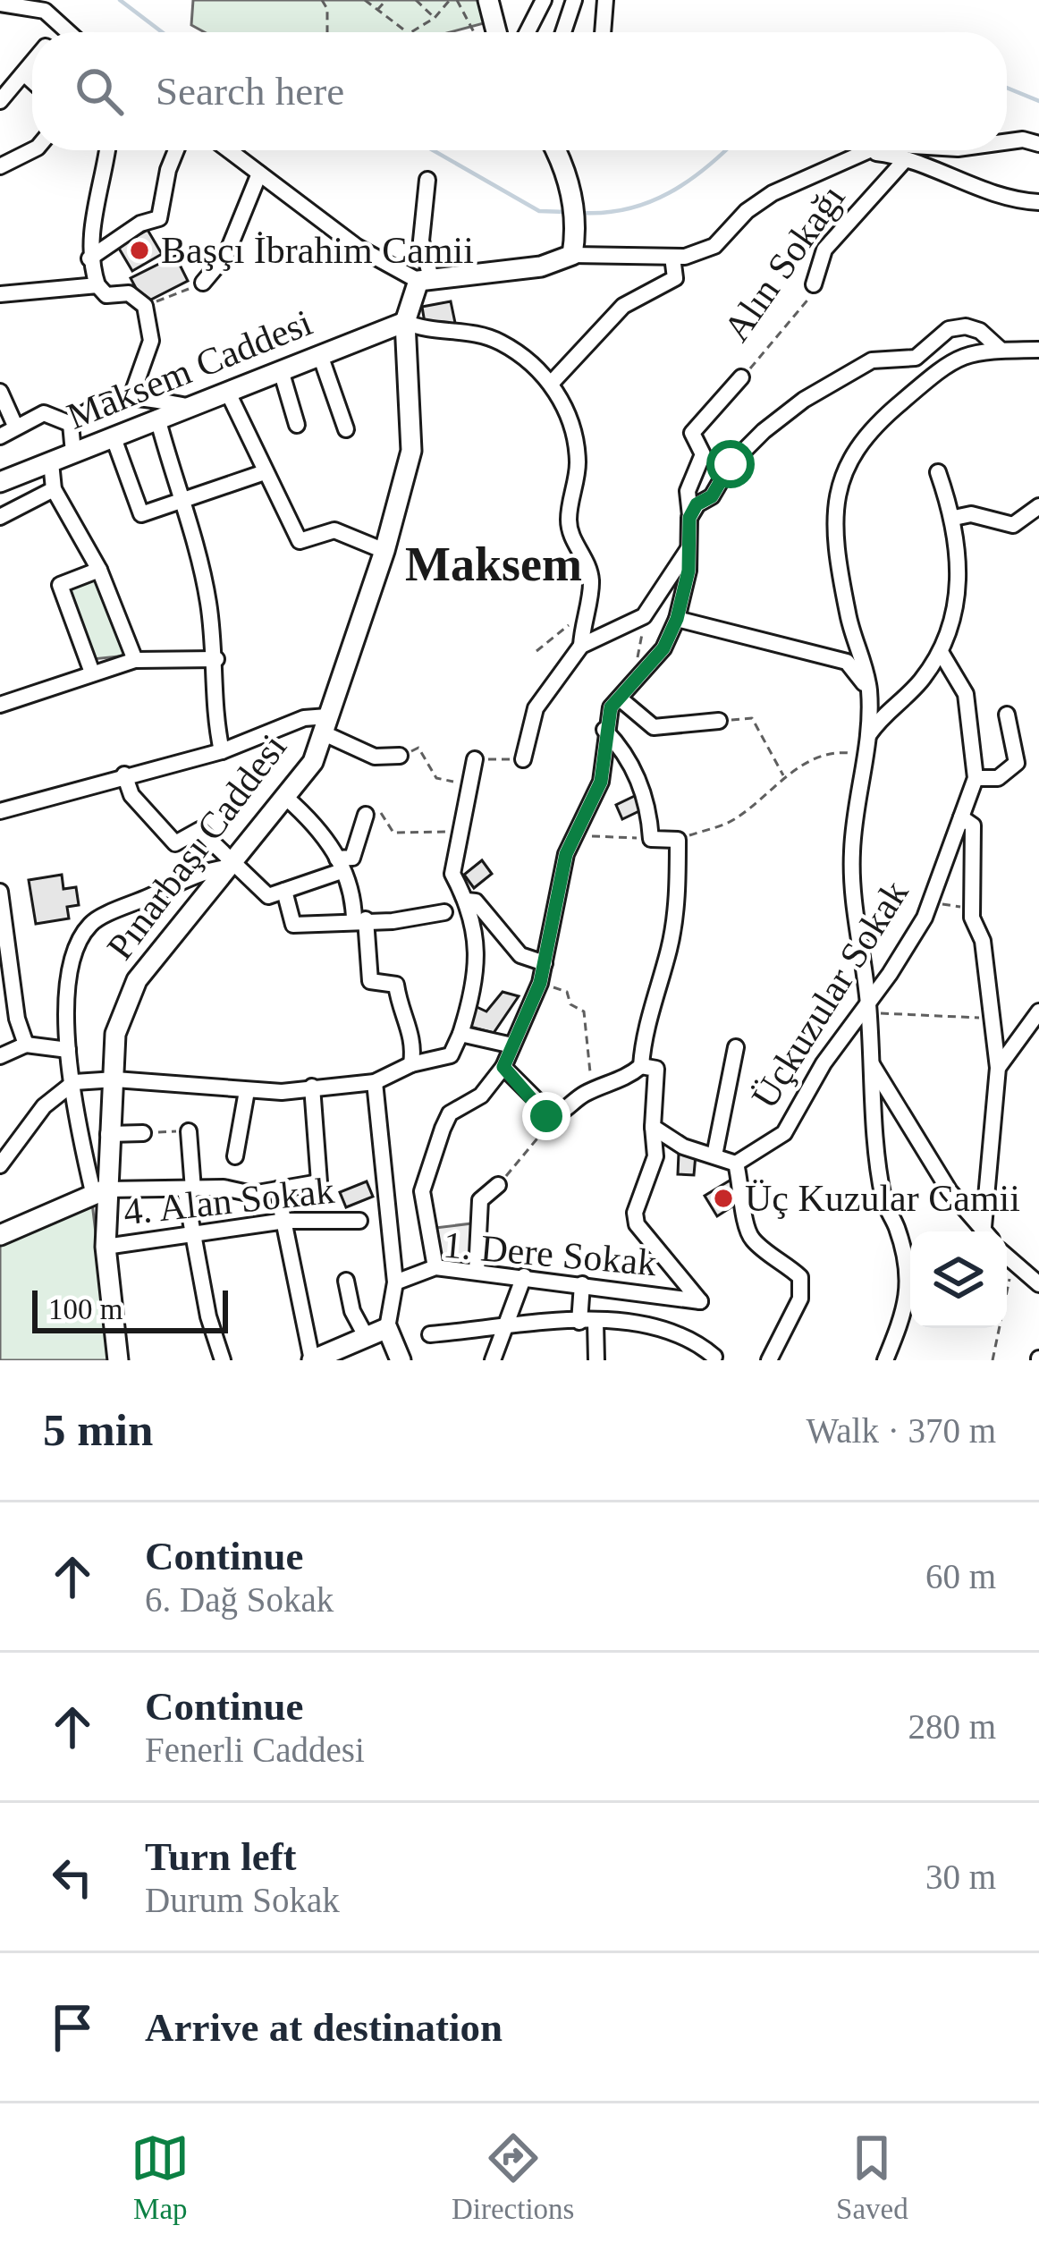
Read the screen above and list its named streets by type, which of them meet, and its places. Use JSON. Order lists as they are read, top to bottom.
{
  "streets": {
    "main road": ["Maksem Caddesi", "Pınarbaşı Caddesi"],
    "street": [
      "Alın Sokağı",
      "Üçkuzular Sokak",
      "4. Alan Sokak",
      "1. Dere Sokak"
    ]
  },
  "crossings": [
    ["Maksem Caddesi", "Pınarbaşı Caddesi"],
    ["Pınarbaşı Caddesi", "4. Alan Sokak"]
  ],
  "districts": ["Maksem"],
  "places": ["Başçı İbrahim Camii", "Üç Kuzular Camii"],
  "scale_bar": "100 m",
  "page": {
    "search": "Search here",
    "scale": "100 m",
    "heading": ["5 min", "Walk · 370 m"],
    "list": [
      ["Continue", "6. Dağ Sokak", "60 m"],
      ["Continue", "Fenerli Caddesi", "280 m"],
      ["Turn left", "Durum Sokak", "30 m"],
      "Arrive at destination"
    ],
    "nav": ["Map", "Directions", "Saved"]
  }
}
